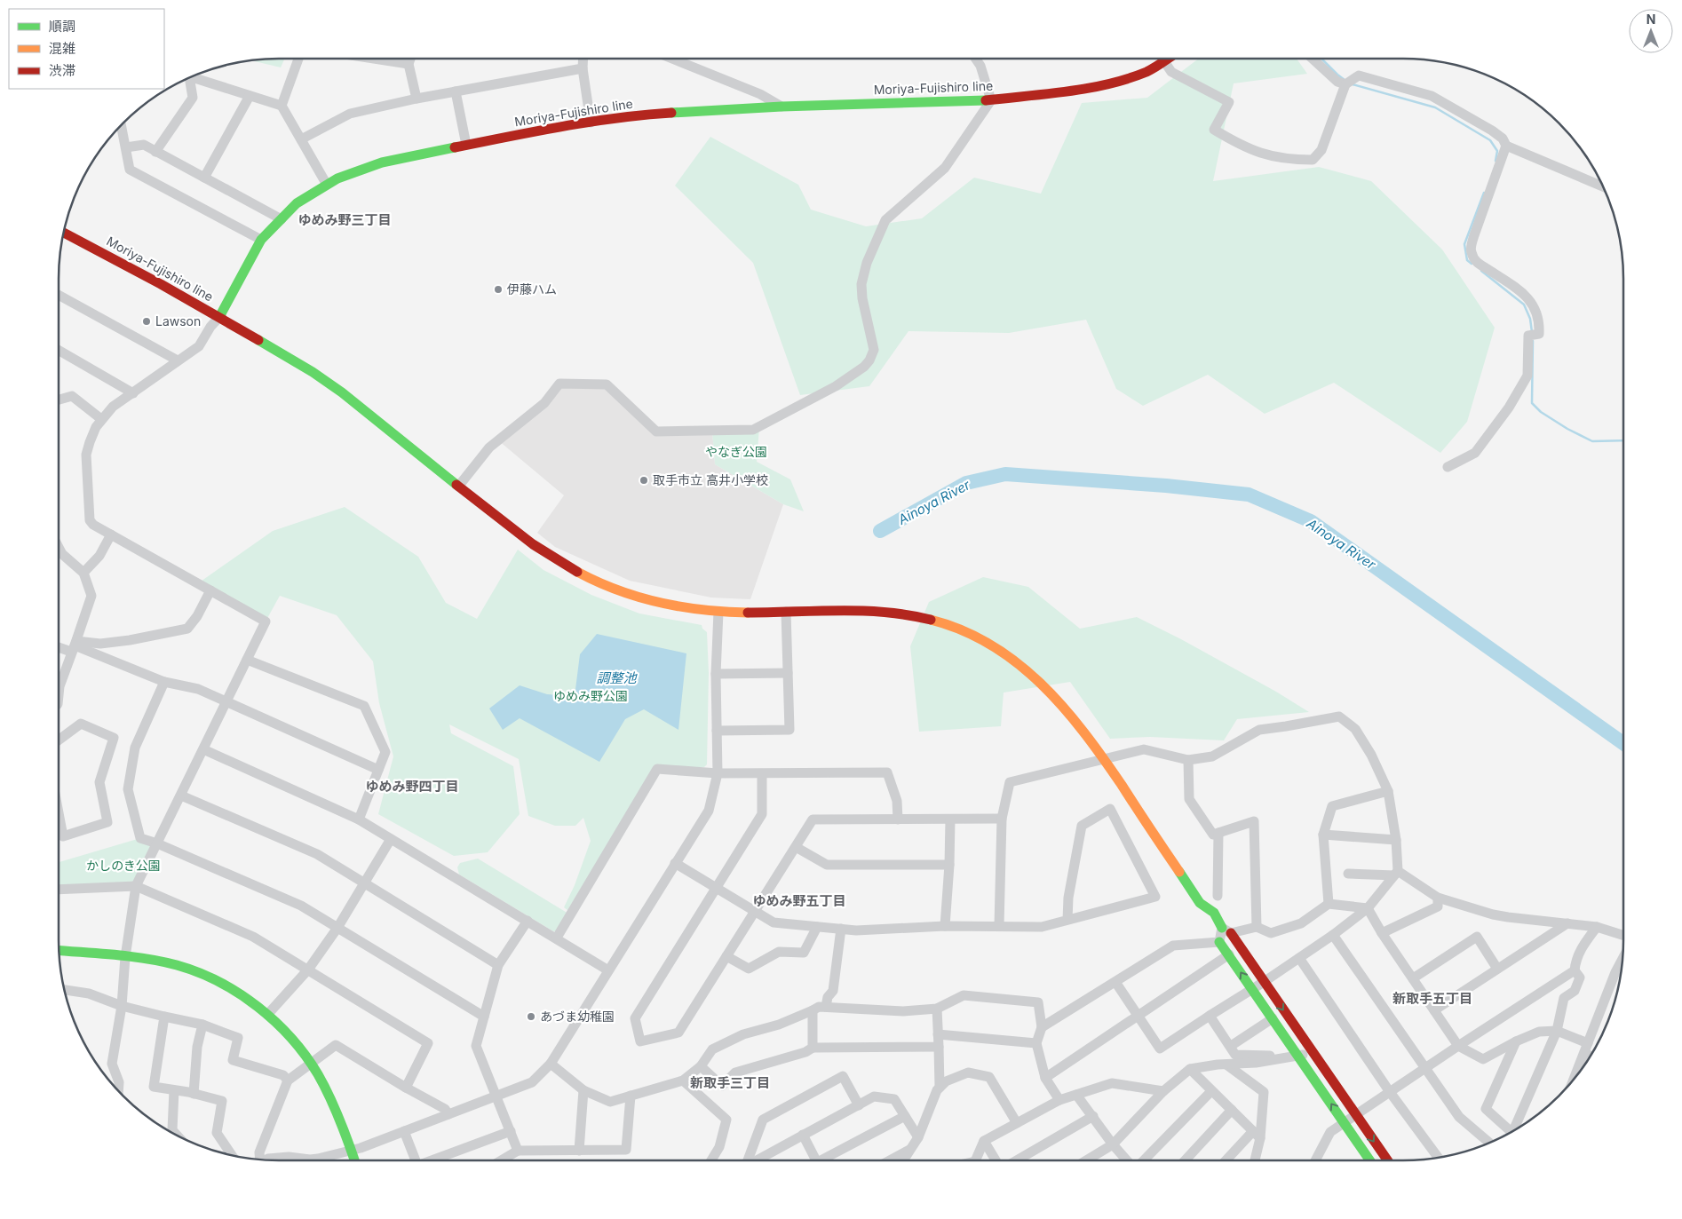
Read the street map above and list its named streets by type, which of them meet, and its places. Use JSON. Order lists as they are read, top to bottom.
{
  "streets": {
    "street": ["Moriya-Fujishiro line"]
  },
  "districts": [
    "ゆめみ野三丁目",
    "ゆめみ野四丁目",
    "ゆめみ野五丁目",
    "新取手五丁目",
    "新取手三丁目"
  ],
  "water": ["Ainoya River", "調整池"],
  "parks": ["やなぎ公園", "ゆめみ野公園", "かしのき公園"],
  "places": [
    "伊藤ハム",
    "Lawson",
    "取手市立 高井小学校",
    "あづま幼稚園"
  ],
  "legend": ["順調", "混雑", "渋滞"],
  "north": "top"
}
